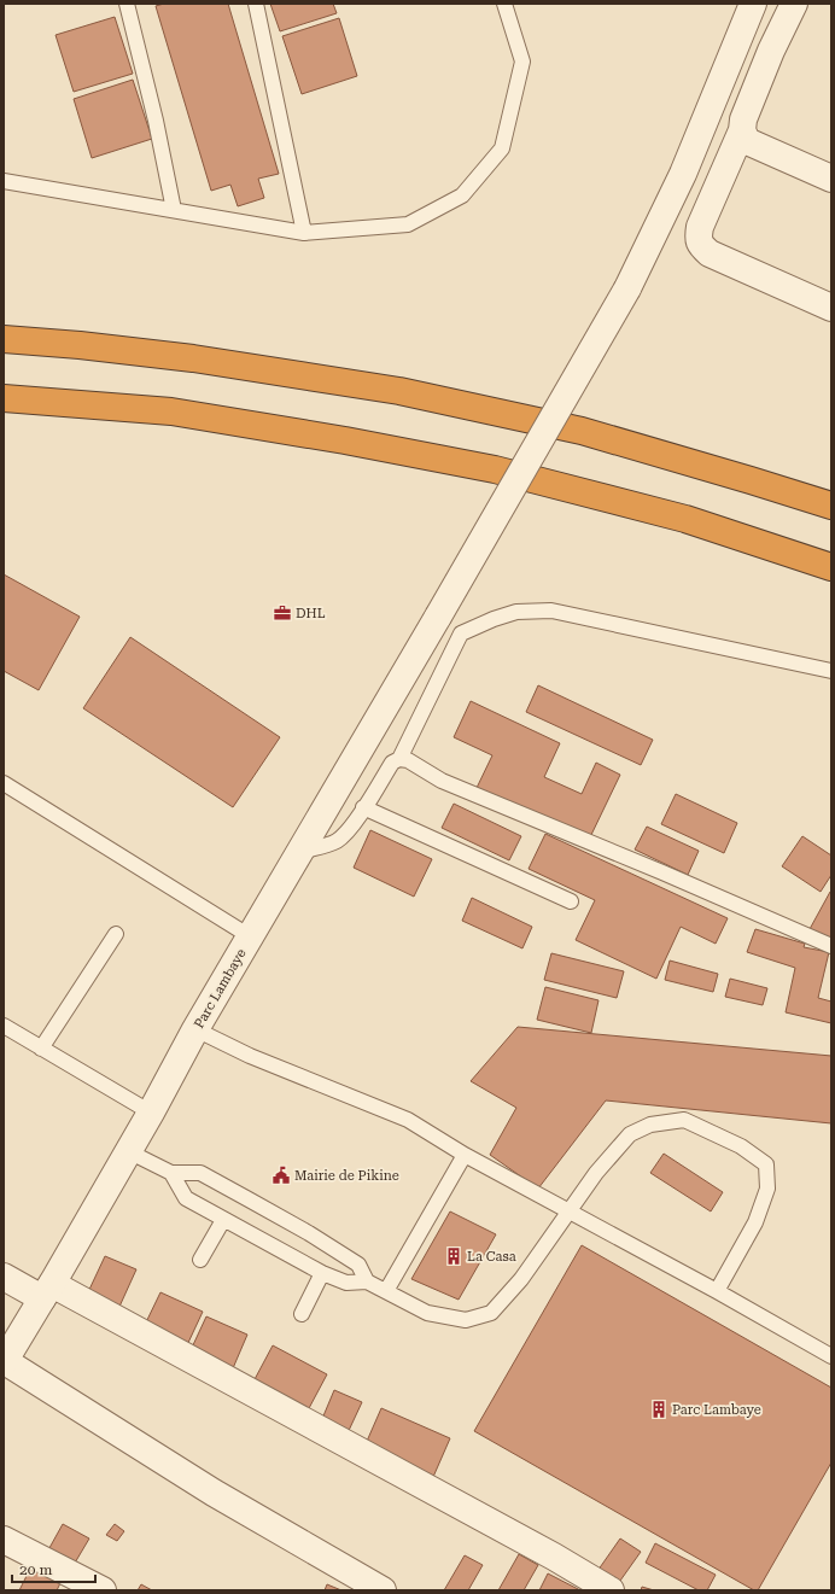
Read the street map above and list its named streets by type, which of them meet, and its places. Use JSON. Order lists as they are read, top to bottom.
{
  "streets": {
    "street": ["Parc Lambaye"]
  },
  "places": {
    "office": ["DHL"],
    "public building": ["Mairie de Pikine"],
    "building": ["La Casa", "Parc Lambaye"]
  },
  "scale_bar": "20 m"
}
